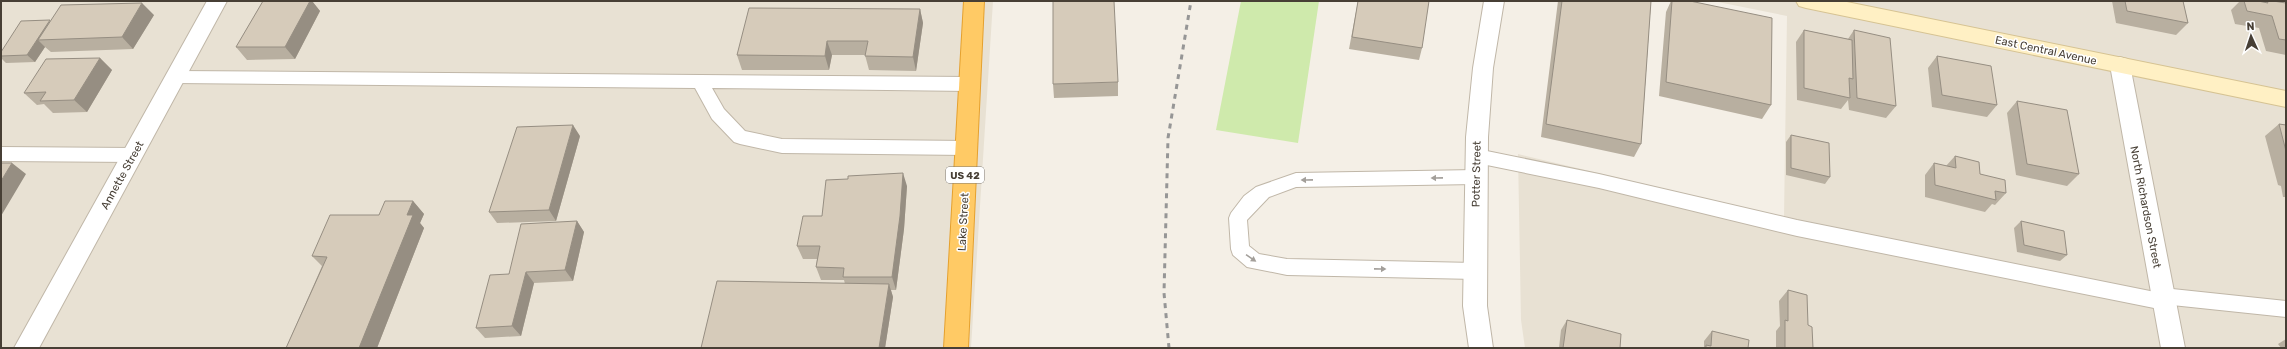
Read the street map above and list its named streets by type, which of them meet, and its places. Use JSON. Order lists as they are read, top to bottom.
{
  "streets": {
    "highway": ["US 42", "Lake Street"],
    "main road": ["East Central Avenue"],
    "street": ["Potter Street", "Annette Street", "North Richardson Street"]
  },
  "crossings": [
    ["East Central Avenue", "North Richardson Street"]
  ],
  "north": "top"
}
